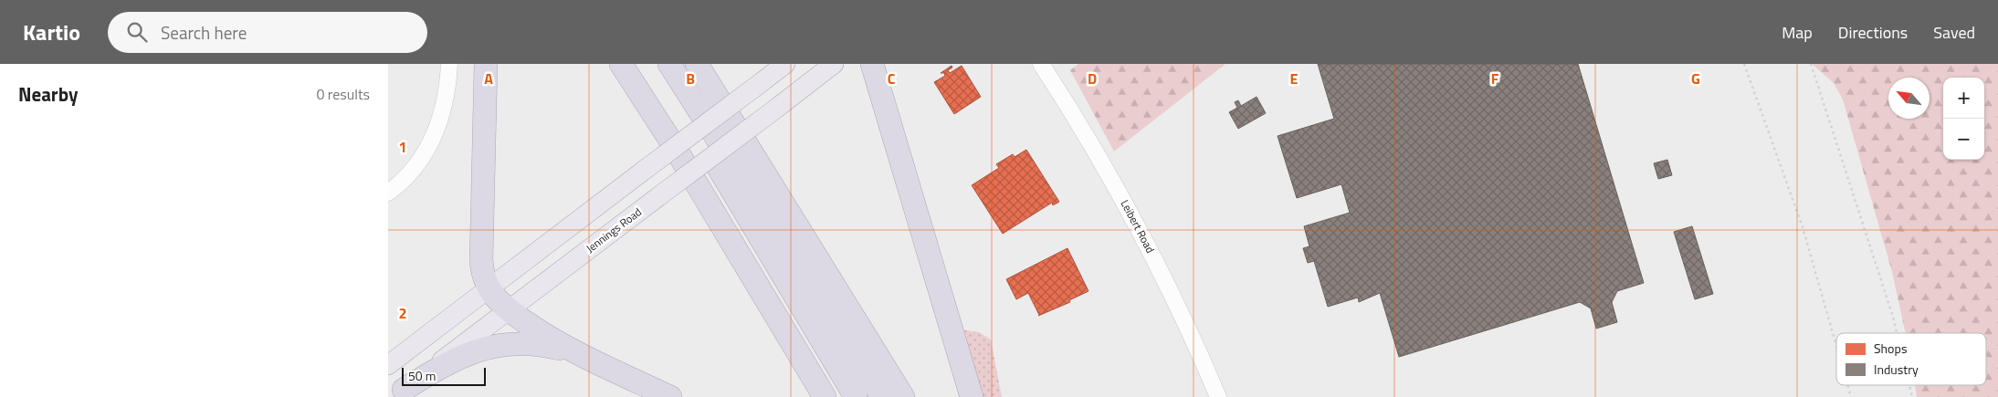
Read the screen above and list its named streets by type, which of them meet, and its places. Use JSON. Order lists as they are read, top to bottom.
{
  "streets": {
    "main road": ["Jennings Road"],
    "street": ["Leibert Road"]
  },
  "legend": ["Shops", "Industry"],
  "scale_bar": "50 m",
  "north": "top left",
  "page": {
    "header": "Kartio",
    "search": "Search here",
    "nav": ["Map", "Directions", "Saved"],
    "heading": ["Nearby", "0 results"],
    "map_buttons": ["+", "−"],
    "scale": "50 m"
  },
  "grid": {
    "columns": [
      "A",
      "B",
      "C",
      "D",
      "E",
      "F",
      "G"
    ],
    "rows": ["1", "2"]
  }
}
